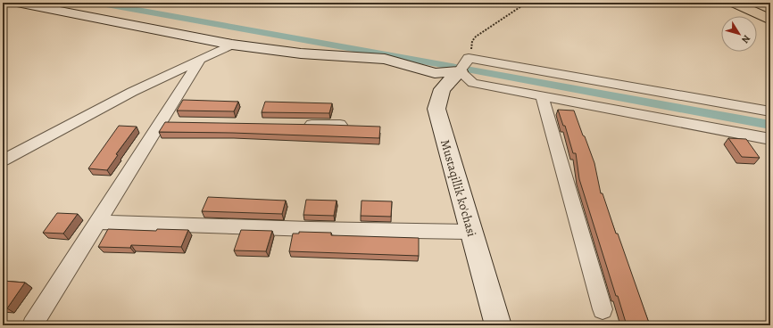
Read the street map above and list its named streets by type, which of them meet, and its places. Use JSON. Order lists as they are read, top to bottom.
{
  "streets": {
    "street": ["Mustaqillik ko'chasi"]
  },
  "north": "bottom right"
}
